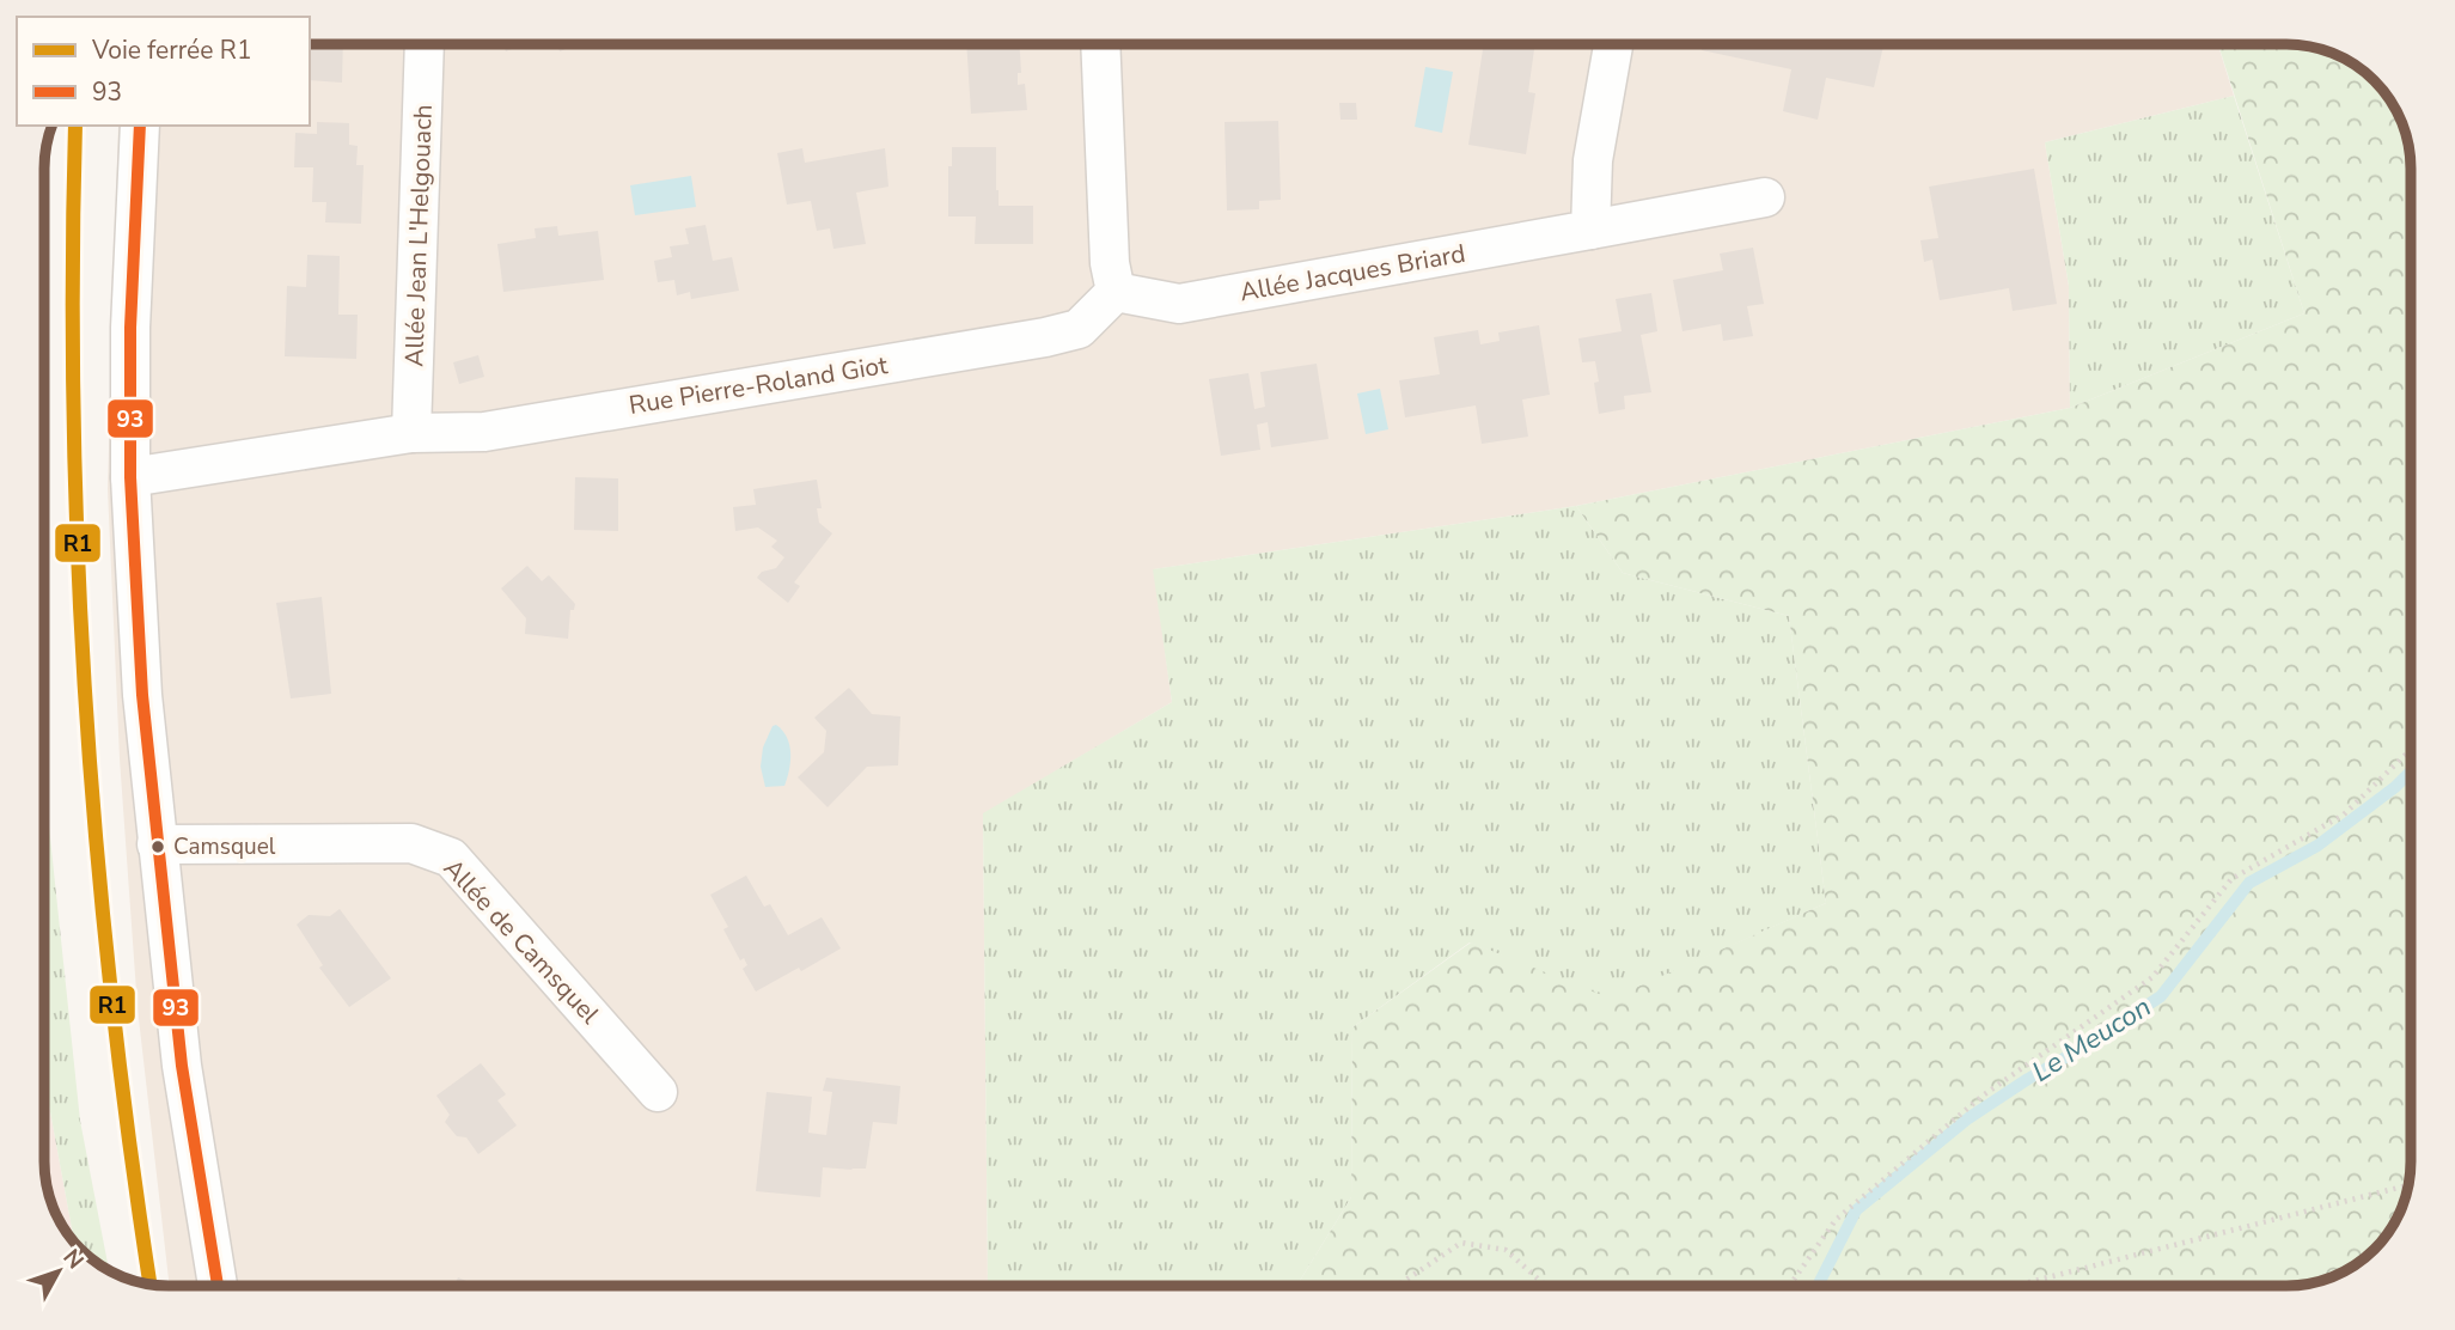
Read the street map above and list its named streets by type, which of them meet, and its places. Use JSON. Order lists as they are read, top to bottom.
{
  "streets": {
    "street": [
      "Allée Jean L'Helgouach",
      "Allée Jacques Briard",
      "Rue Pierre-Roland Giot",
      "Allée de Camsquel"
    ]
  },
  "crossings": [
    ["Allée Jean L'Helgouach", "Rue Pierre-Roland Giot"],
    ["Allée Jacques Briard", "Rue Pierre-Roland Giot"]
  ],
  "water": ["Le Meucon"],
  "places": ["Camsquel"],
  "lines": ["rail line R1", "transit line 93"],
  "legend": ["Voie ferrée R1", "93"],
  "north": "top right"
}
